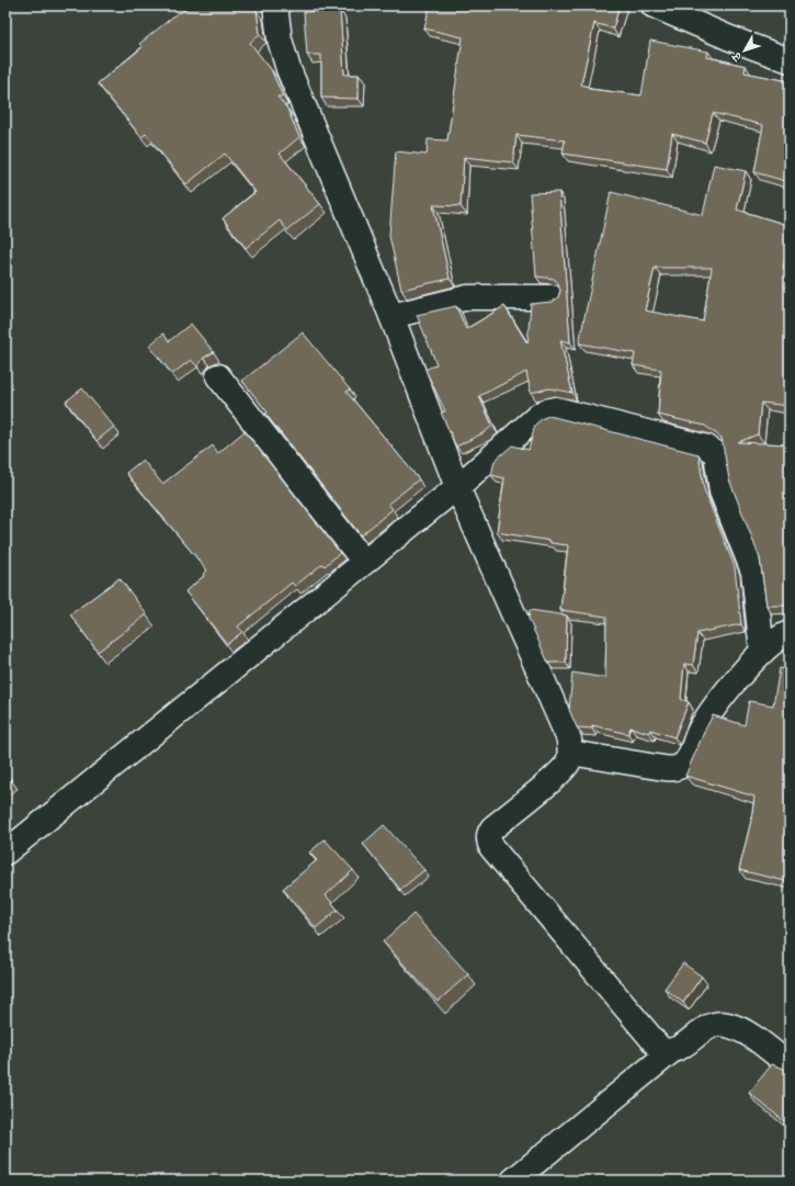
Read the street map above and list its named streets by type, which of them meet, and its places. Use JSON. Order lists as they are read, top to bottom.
{
  "north": "bottom left"
}
